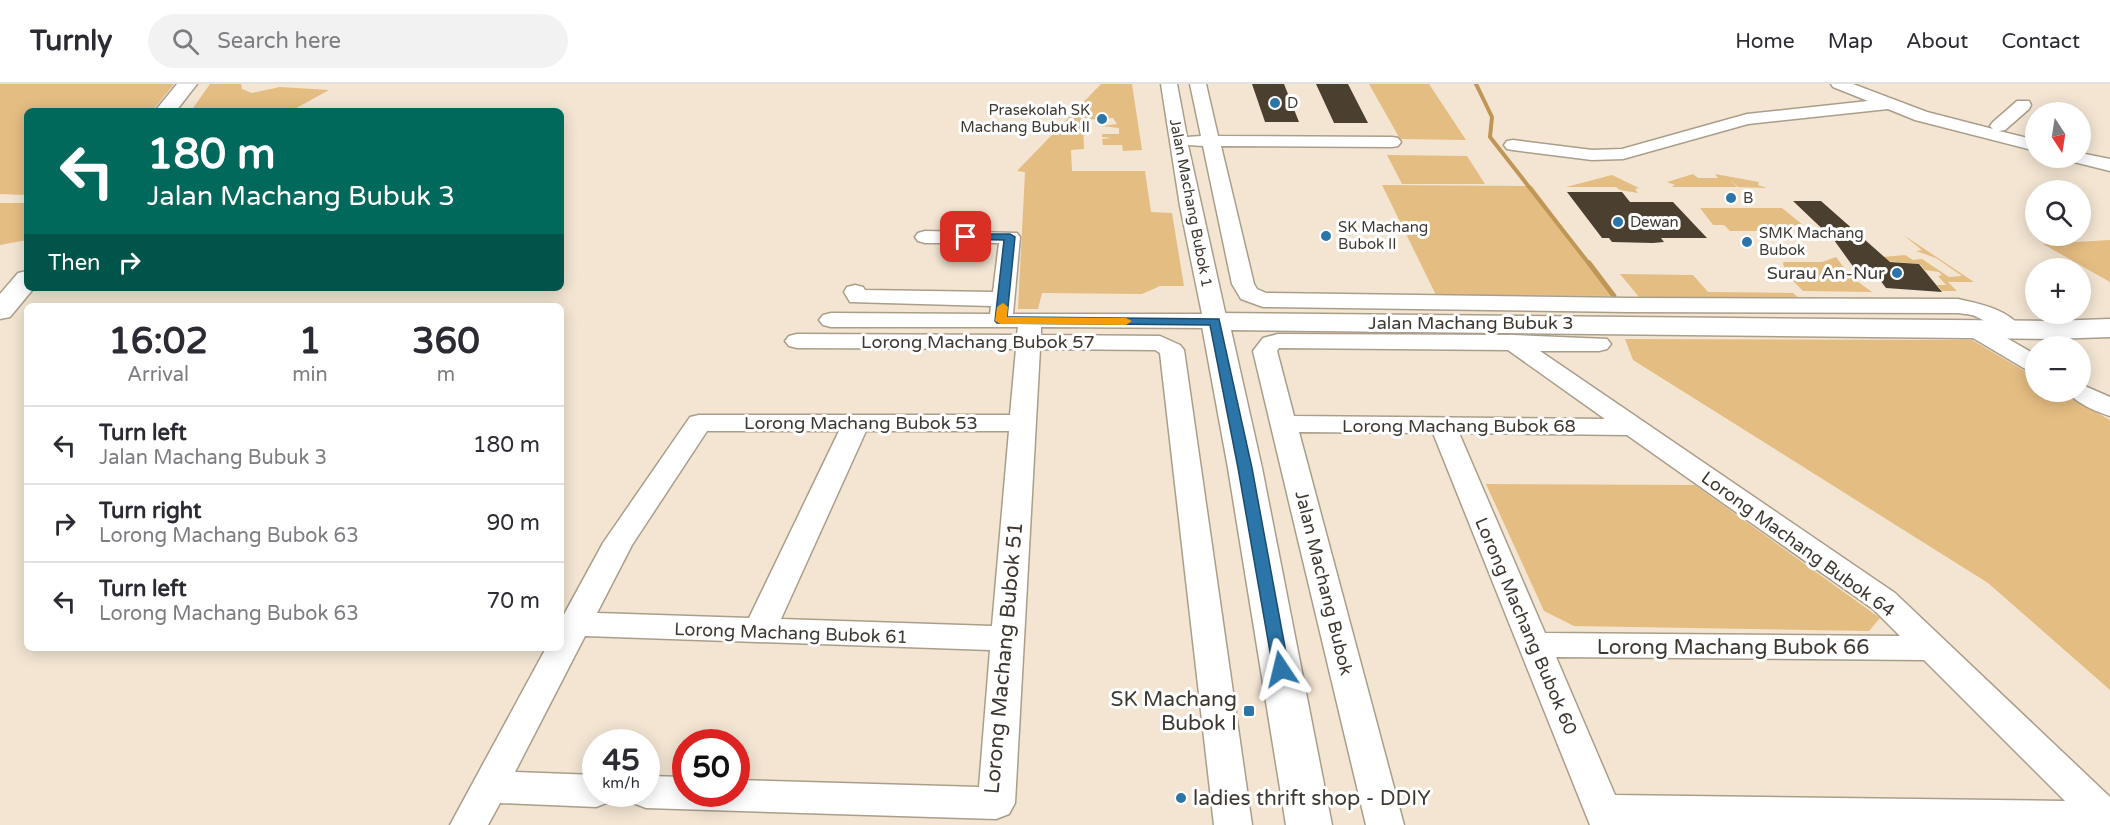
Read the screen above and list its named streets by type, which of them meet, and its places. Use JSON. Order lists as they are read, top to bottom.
{
  "streets": {
    "main road": ["Jalan Machang Bubuk 3"],
    "street": [
      "Jalan Machang Bubok 1",
      "Lorong Machang Bubok 57",
      "Lorong Machang Bubok 53",
      "Lorong Machang Bubok 68",
      "Lorong Machang Bubok 64",
      "Jalan Machang Bubok",
      "Lorong Machang Bubok 60",
      "Lorong Machang Bubok 61",
      "Lorong Machang Bubok 66",
      "Lorong Machang Bubok 51"
    ]
  },
  "crossings": [
    ["Jalan Machang Bubok 1", "Jalan Machang Bubuk 3"],
    ["Jalan Machang Bubuk 3", "Lorong Machang Bubok 57"],
    ["Jalan Machang Bubuk 3", "Lorong Machang Bubok 64"],
    ["Jalan Machang Bubuk 3", "Jalan Machang Bubok"],
    ["Jalan Machang Bubuk 3", "Lorong Machang Bubok 51"],
    ["Lorong Machang Bubok 57", "Lorong Machang Bubok 51"],
    ["Lorong Machang Bubok 53", "Lorong Machang Bubok 61"],
    ["Lorong Machang Bubok 53", "Lorong Machang Bubok 51"],
    ["Lorong Machang Bubok 68", "Lorong Machang Bubok 64"],
    ["Lorong Machang Bubok 68", "Jalan Machang Bubok"],
    ["Lorong Machang Bubok 68", "Lorong Machang Bubok 60"],
    ["Lorong Machang Bubok 64", "Lorong Machang Bubok 66"],
    ["Lorong Machang Bubok 60", "Lorong Machang Bubok 66"],
    ["Lorong Machang Bubok 61", "Lorong Machang Bubok 51"]
  ],
  "places": {
    "other": [
      "D",
      "Prasekolah SK Machang Bubuk II",
      "B",
      "Dewan",
      "SK Machang Bubok II",
      "SMK Machang Bubok",
      "Surau An-Nur",
      "ladies thrift shop - DDIY"
    ],
    "transit": ["SK Machang Bubok I"]
  },
  "north": "bottom",
  "page": {
    "header": "Turnly",
    "search": "Search here",
    "nav": [
      "Home",
      "Map",
      "About",
      "Contact"
    ],
    "map_buttons": ["+", "−"],
    "turn": ["180 m", "Jalan Machang Bubuk 3"],
    "then": "Then",
    "eta": [
      "16:02",
      "Arrival",
      "1",
      "min",
      "360",
      "m"
    ],
    "list": [
      {
        "name": "Turn left",
        "note": "Jalan Machang Bubuk 3",
        "value": "180 m"
      },
      {
        "name": "Turn right",
        "note": "Lorong Machang Bubok 63",
        "value": "90 m"
      },
      {
        "name": "Turn left",
        "note": "Lorong Machang Bubok 63",
        "value": "70 m"
      }
    ],
    "speed": "45 km/h",
    "limit": "50"
  }
}
